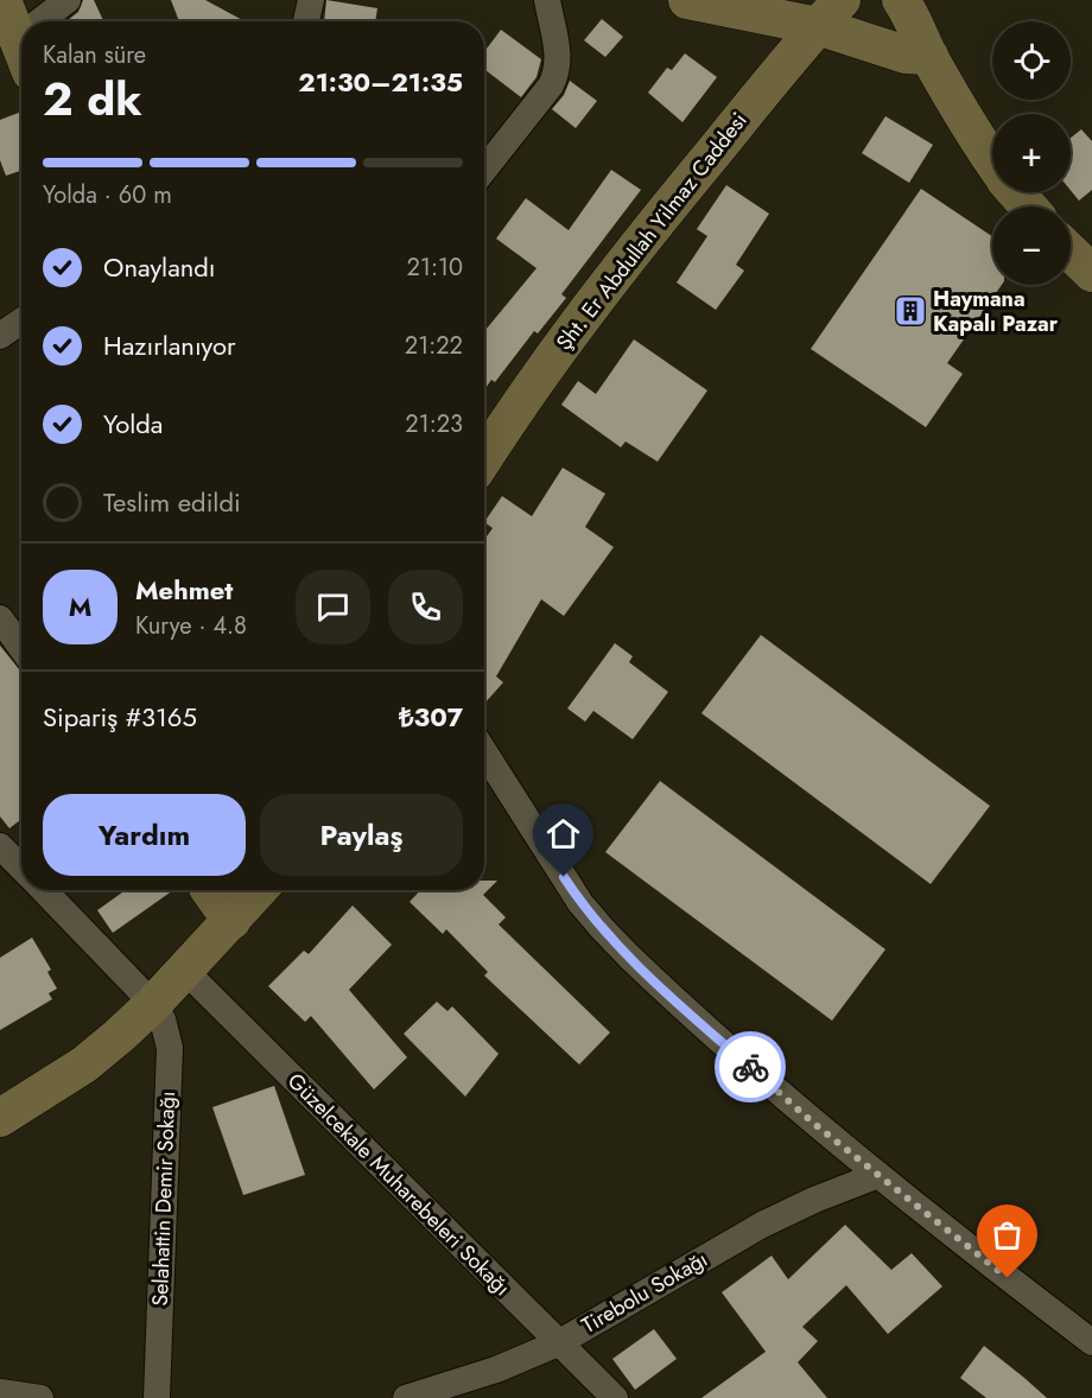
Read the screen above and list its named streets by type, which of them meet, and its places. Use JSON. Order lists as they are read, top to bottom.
{
  "streets": {
    "street": [
      "Şht. Er Abdullah Yilmaz Caddesi",
      "Güzelcekale Muharebeleri Sokağı",
      "Selahattin Demir Sokağı",
      "Tirebolu Sokağı"
    ]
  },
  "crossings": [
    ["Güzelcekale Muharebeleri Sokağı", "Tirebolu Sokağı"]
  ],
  "places": {
    "building": ["Haymana Kapalı Pazar"]
  },
  "page": {
    "map_buttons": ["+", "−"],
    "heading": ["2 dk", "Kalan süre", "21:30–21:35"],
    "panel": [
      "Mehmet",
      "Kurye · 4.8",
      "Sipariş #3165",
      "₺307"
    ],
    "bar": "Yolda · 60 m",
    "list": [
      ["Onaylandı", "21:10"],
      ["Hazırlanıyor", "21:22"],
      ["Yolda", "21:23"],
      "Teslim edildi"
    ],
    "round": "M",
    "buttons": ["Yardım", "Paylaş"]
  }
}
